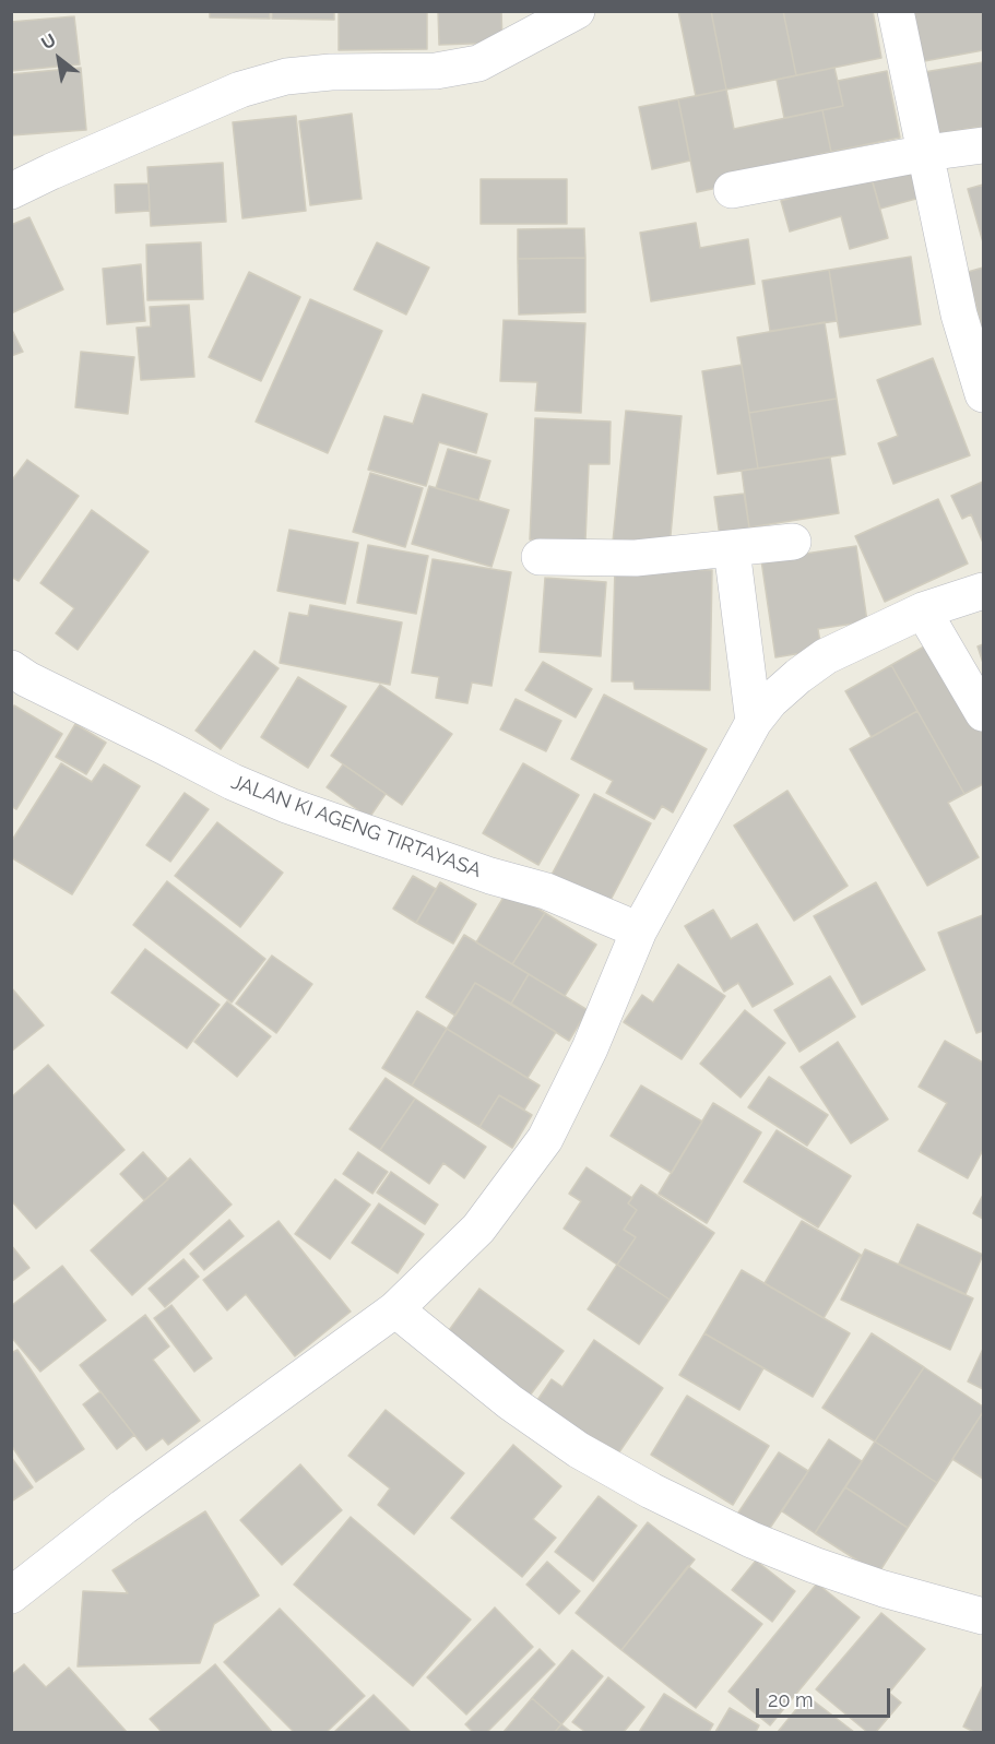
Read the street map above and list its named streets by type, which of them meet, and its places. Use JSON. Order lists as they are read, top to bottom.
{
  "streets": {
    "street": ["JALAN KI AGENG TIRTAYASA"]
  },
  "scale_bar": "20 m",
  "north": "top left"
}
